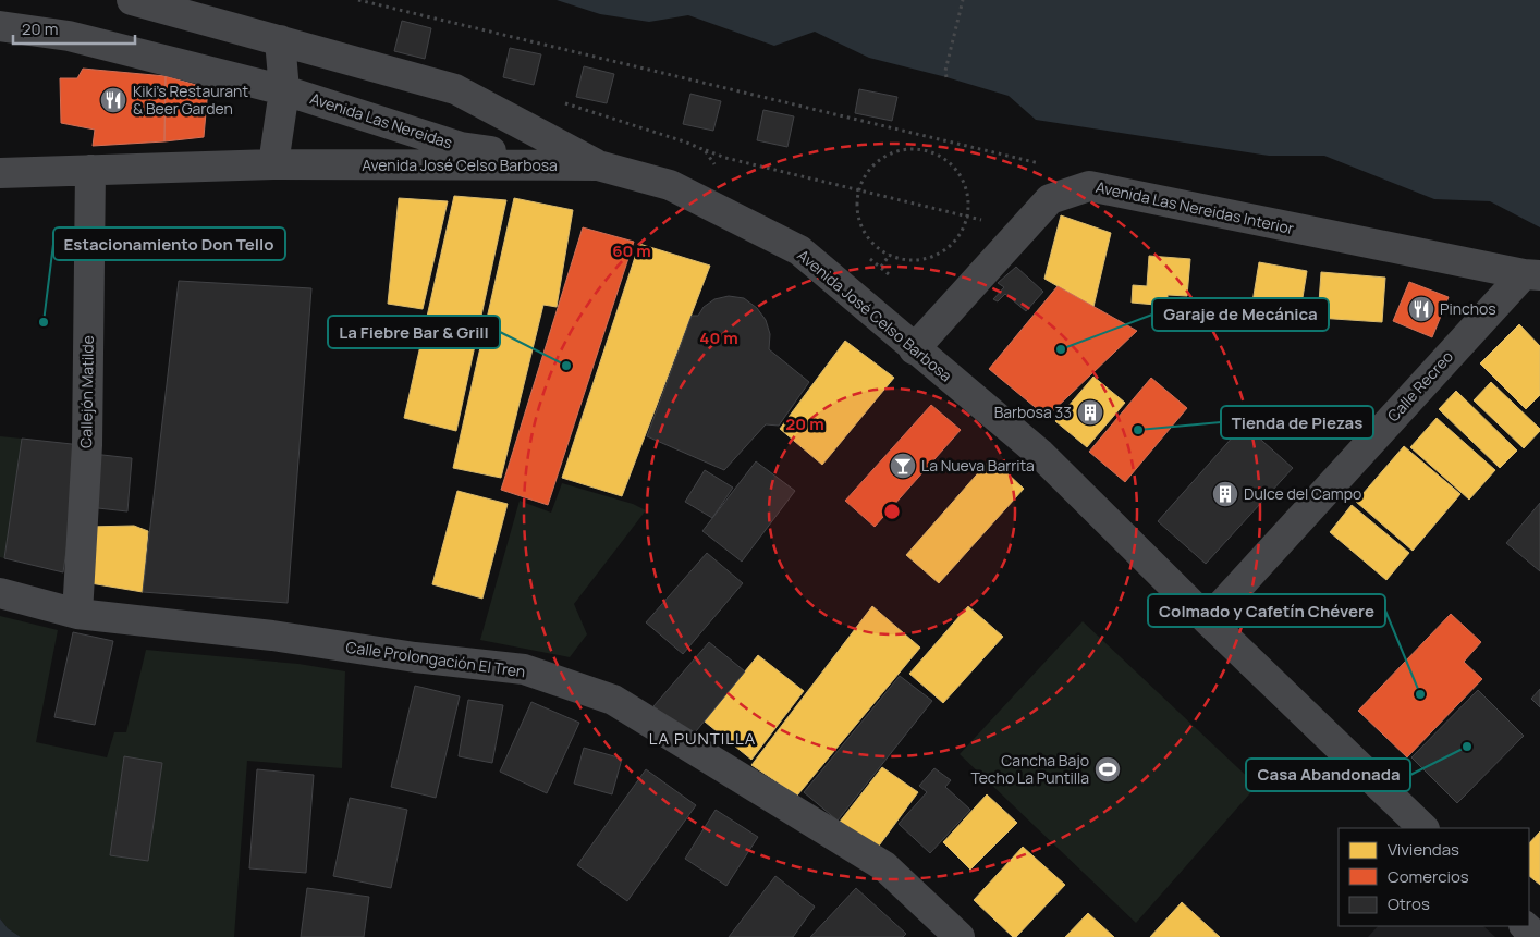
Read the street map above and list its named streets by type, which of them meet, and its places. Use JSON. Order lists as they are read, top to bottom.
{
  "streets": {
    "street": [
      "Avenida Las Nereidas",
      "Avenida José Celso Barbosa",
      "Avenida Las Nereidas Interior",
      "Calle Recreo",
      "Callejón Matilde",
      "Calle Prolongación El Tren"
    ]
  },
  "crossings": [
    ["Avenida Las Nereidas", "Avenida José Celso Barbosa"],
    ["Avenida José Celso Barbosa", "Avenida Las Nereidas Interior"],
    ["Avenida José Celso Barbosa", "Calle Recreo"],
    ["Avenida José Celso Barbosa", "Callejón Matilde"],
    ["Avenida Las Nereidas Interior", "Calle Recreo"],
    ["Callejón Matilde", "Calle Prolongación El Tren"]
  ],
  "districts": ["LA PUNTILLA"],
  "places": {
    "restaurant": ["Kiki's Restaurant & Beer Garden", "Pinchos"],
    "other": [
      "Estacionamiento Don Tello",
      "Garaje de Mecánica",
      "La Fiebre Bar & Grill",
      "Tienda de Piezas",
      "Colmado y Cafetín Chévere",
      "Casa Abandonada"
    ],
    "building": ["Barbosa 33", "Dulce del Campo"],
    "bar": ["La Nueva Barrita"],
    "sports": ["Cancha Bajo Techo La Puntilla"]
  },
  "legend": ["Viviendas", "Comercios", "Otros"],
  "scale_bar": "20 m",
  "rings": ["60 m", "40 m", "20 m"]
}
